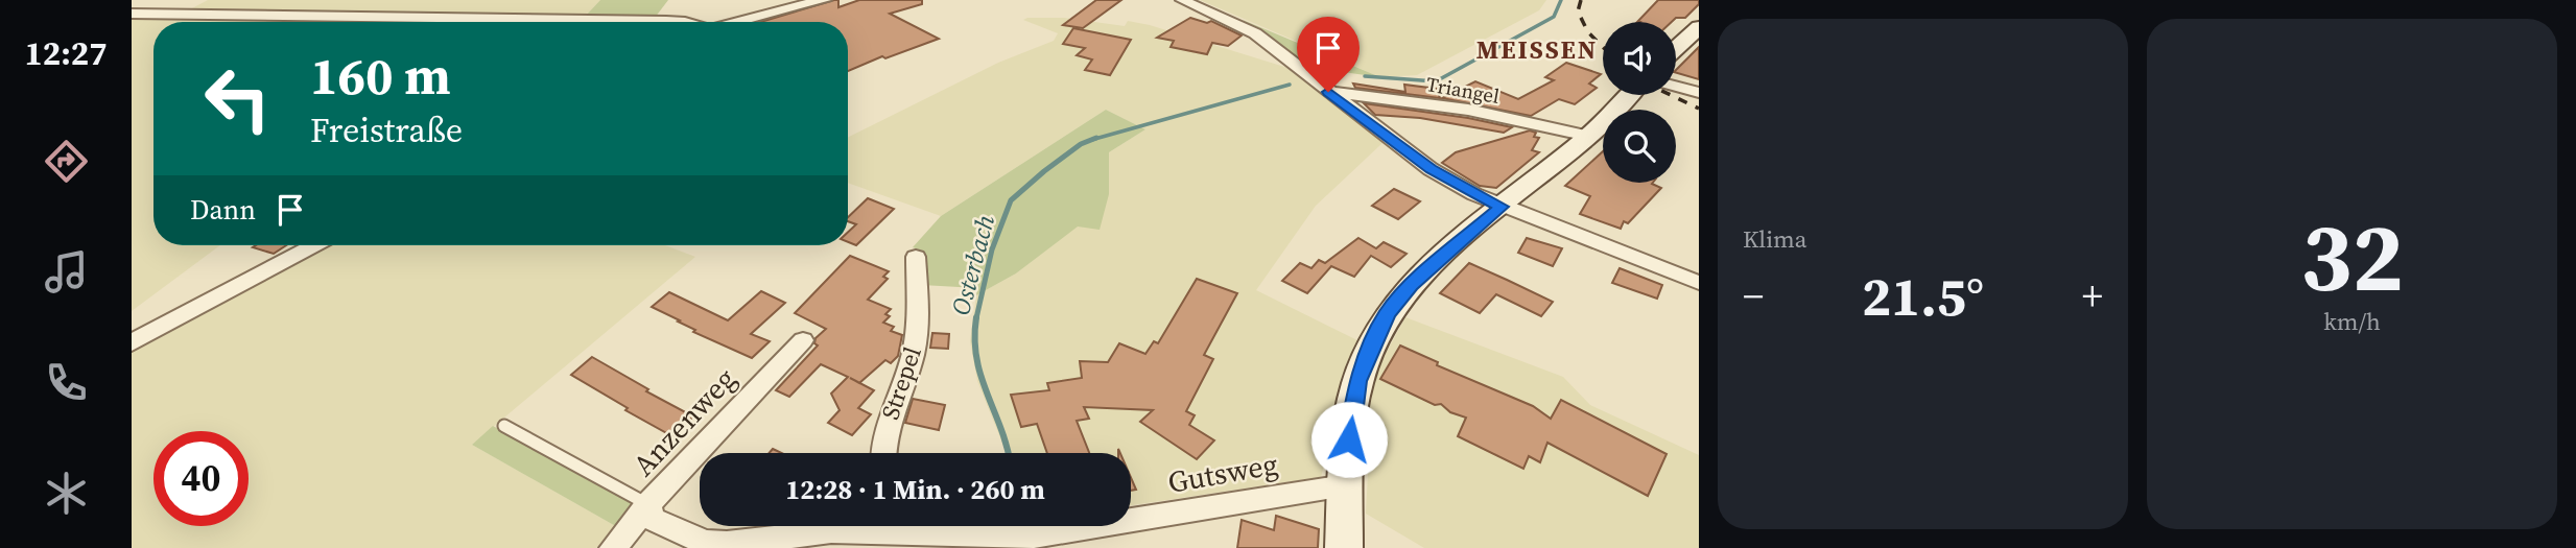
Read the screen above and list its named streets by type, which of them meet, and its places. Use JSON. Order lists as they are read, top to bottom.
{
  "streets": {
    "street": [
      "Triangel",
      "Strepel",
      "Anzenweg",
      "Gutsweg"
    ]
  },
  "crossings": [
    ["Anzenweg", "Gutsweg"]
  ],
  "districts": ["MEISSEN"],
  "water": ["Osterbach"],
  "page": {
    "tabs": "12:27",
    "tile": [
      "Klima",
      ["32", "km/h"]
    ],
    "turn": ["160 m", "Freistraße"],
    "then": "Dann",
    "heat": ["−", "21.5°", "+"],
    "limit": "40",
    "trip": "12:28 · 1 Min. · 260 m"
  }
}
